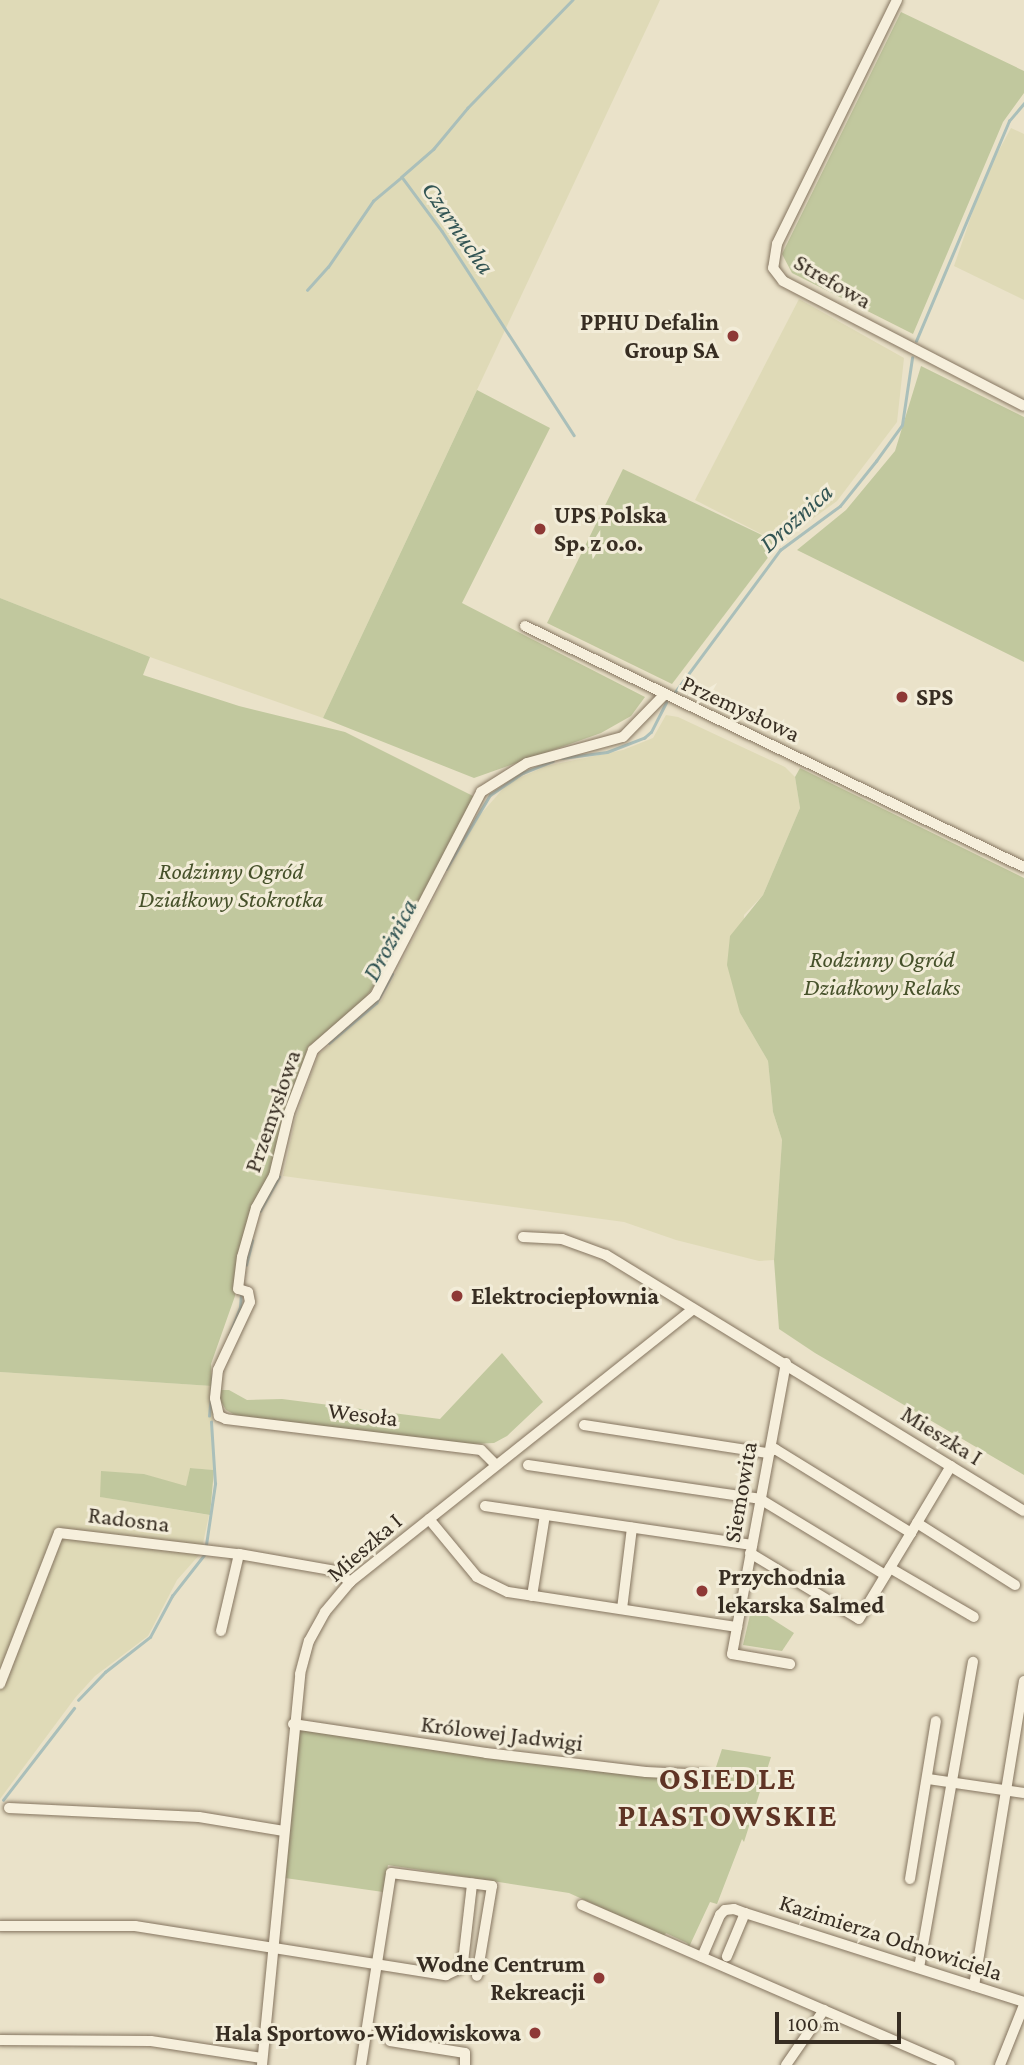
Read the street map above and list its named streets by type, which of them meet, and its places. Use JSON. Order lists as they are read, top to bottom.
{
  "streets": {
    "street": [
      "Strefowa",
      "Przemysłowa",
      "Wesoła",
      "Mieszka I",
      "Siemowita",
      "Radosna",
      "Królowej Jadwigi",
      "Kazimierza Odnowiciela"
    ]
  },
  "crossings": [
    ["Przemysłowa", "Wesoła"],
    ["Wesoła", "Mieszka I"],
    ["Mieszka I", "Siemowita"],
    ["Mieszka I", "Radosna"],
    ["Mieszka I", "Królowej Jadwigi"]
  ],
  "districts": ["OSIEDLE PIASTOWSKIE"],
  "water": ["Czarnucha", "Drożnica"],
  "parks": ["Rodzinny Ogród Działkowy Stokrotka", "Rodzinny Ogród Działkowy Relaks"],
  "places": [
    "PPHU Defalin Group SA",
    "UPS Polska Sp. z o.o.",
    "SPS",
    "Elektrociepłownia",
    "Przychodnia lekarska Salmed",
    "Wodne Centrum Rekreacji",
    "Hala Sportowo-Widowiskowa"
  ],
  "scale_bar": "100 m"
}
